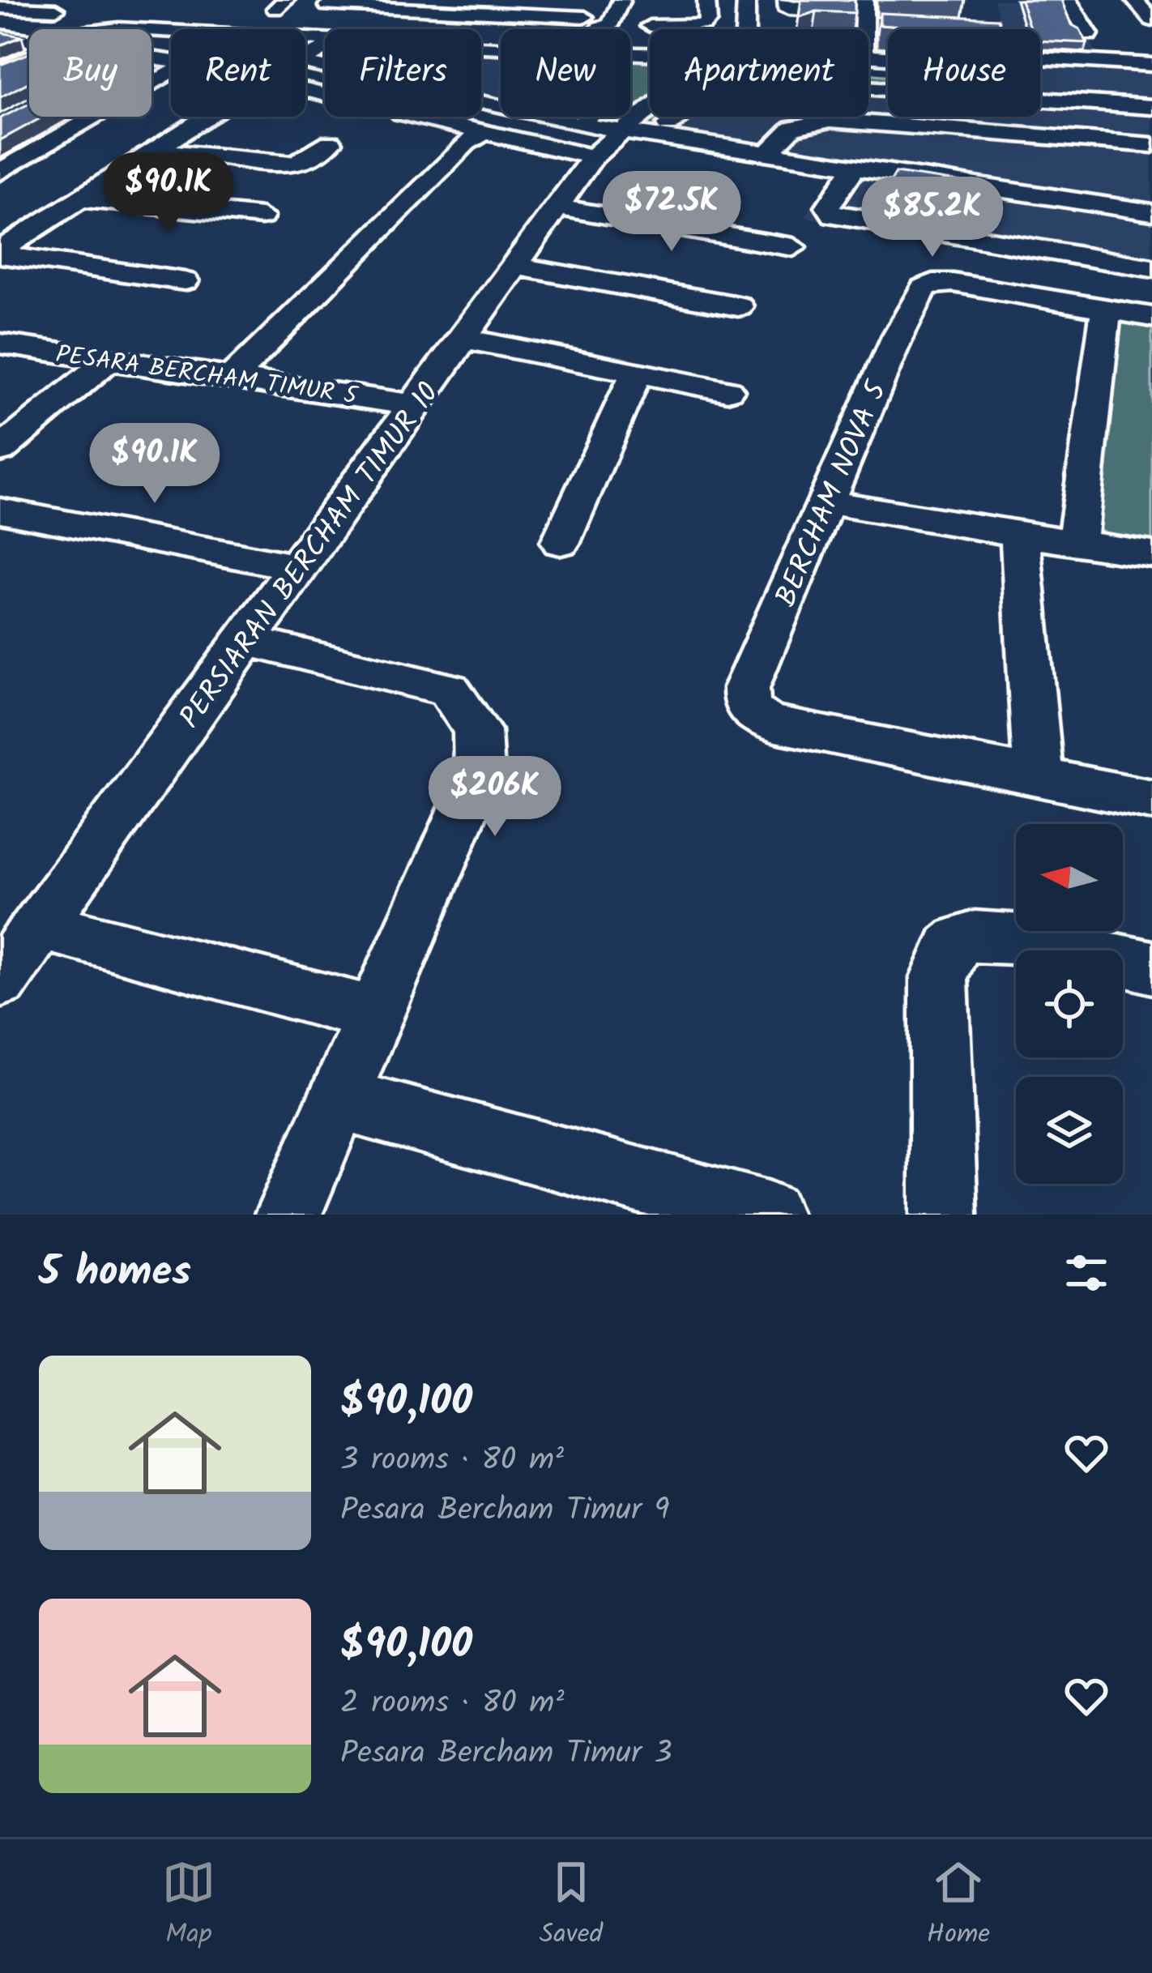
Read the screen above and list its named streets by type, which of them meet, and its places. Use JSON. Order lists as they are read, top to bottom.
{
  "streets": {
    "street": ["PESARA BERCHAM TIMUR 5", "BERCHAM NOVA 5", "PERSIARAN BERCHAM TIMUR 10"]
  },
  "crossings": [
    ["PESARA BERCHAM TIMUR 5", "PERSIARAN BERCHAM TIMUR 10"]
  ],
  "north": "left",
  "page": {
    "chip": [
      "Buy",
      "Rent",
      "Filters",
      "New",
      "Apartment",
      "House"
    ],
    "price": [
      "$90.1K",
      "$72.5K",
      "$85.2K",
      "$90.1K",
      "$206K"
    ],
    "heading": "5 homes",
    "list": [
      {
        "name": "$90,100",
        "note": "3 rooms · 80 m² · Pesara Bercham Timur 9"
      },
      {
        "name": "$90,100",
        "note": "2 rooms · 80 m² · Pesara Bercham Timur 3"
      }
    ],
    "tabs": ["Map", "Saved", "Home"]
  }
}
